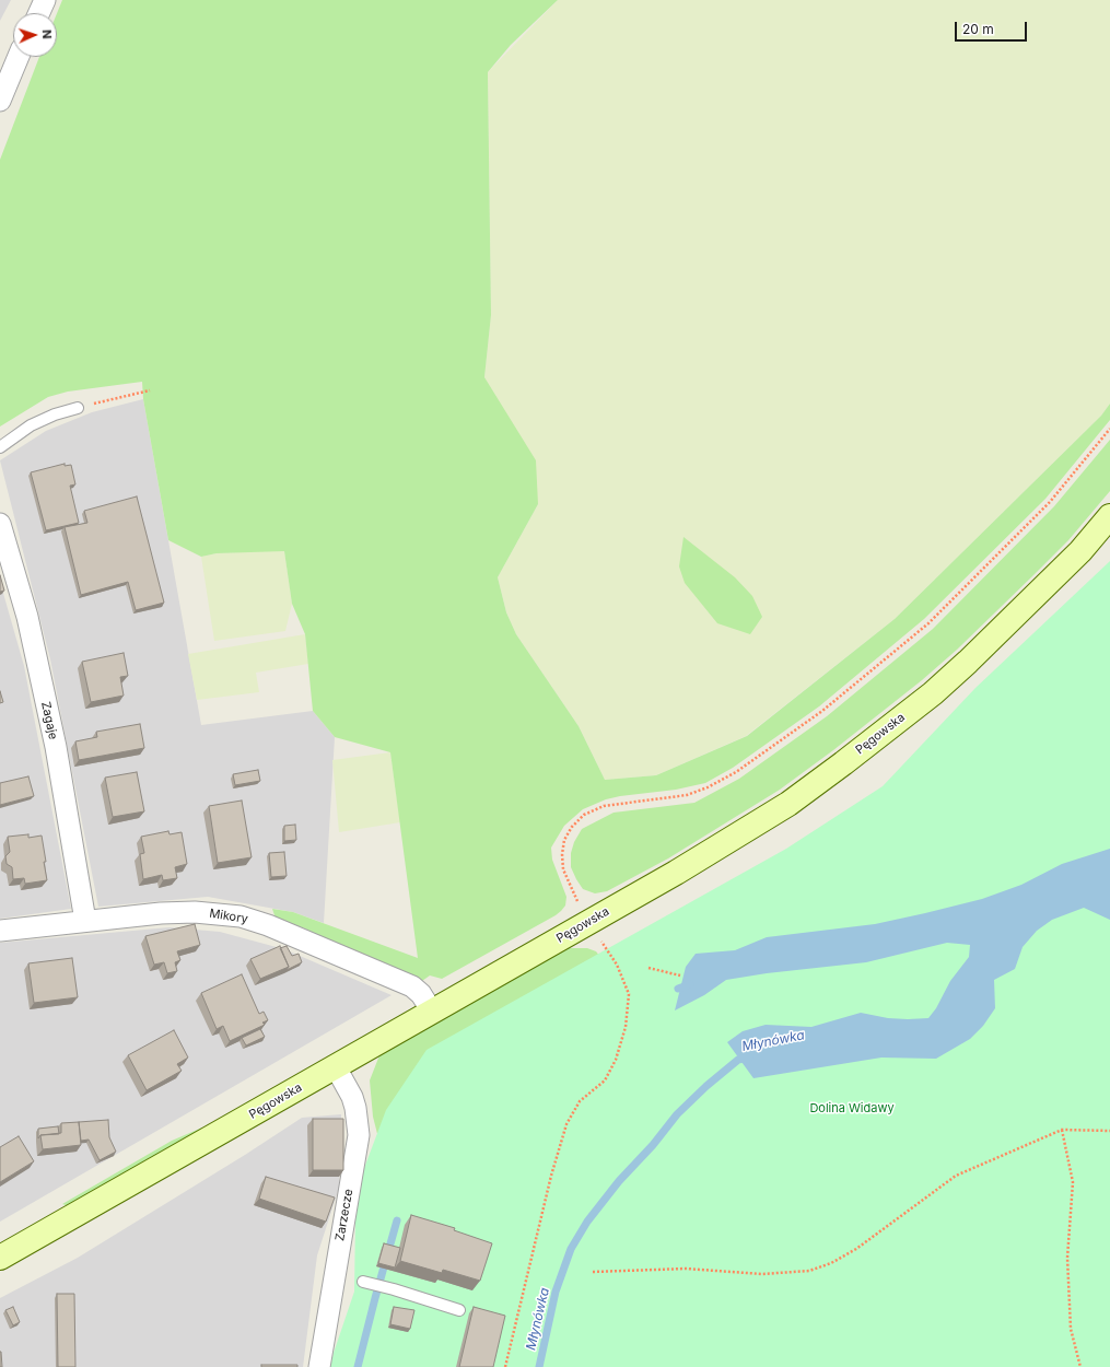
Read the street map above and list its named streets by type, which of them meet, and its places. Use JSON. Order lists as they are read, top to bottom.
{
  "streets": {
    "main road": ["Pęgowska"],
    "street": ["Zagaje", "Mikory", "Zarzecze"]
  },
  "crossings": [
    ["Zagaje", "Mikory"],
    ["Pęgowska", "Mikory"],
    ["Pęgowska", "Zarzecze"]
  ],
  "water": ["Młynówka"],
  "parks": ["Dolina Widawy"],
  "scale_bar": "20 m",
  "north": "right"
}
